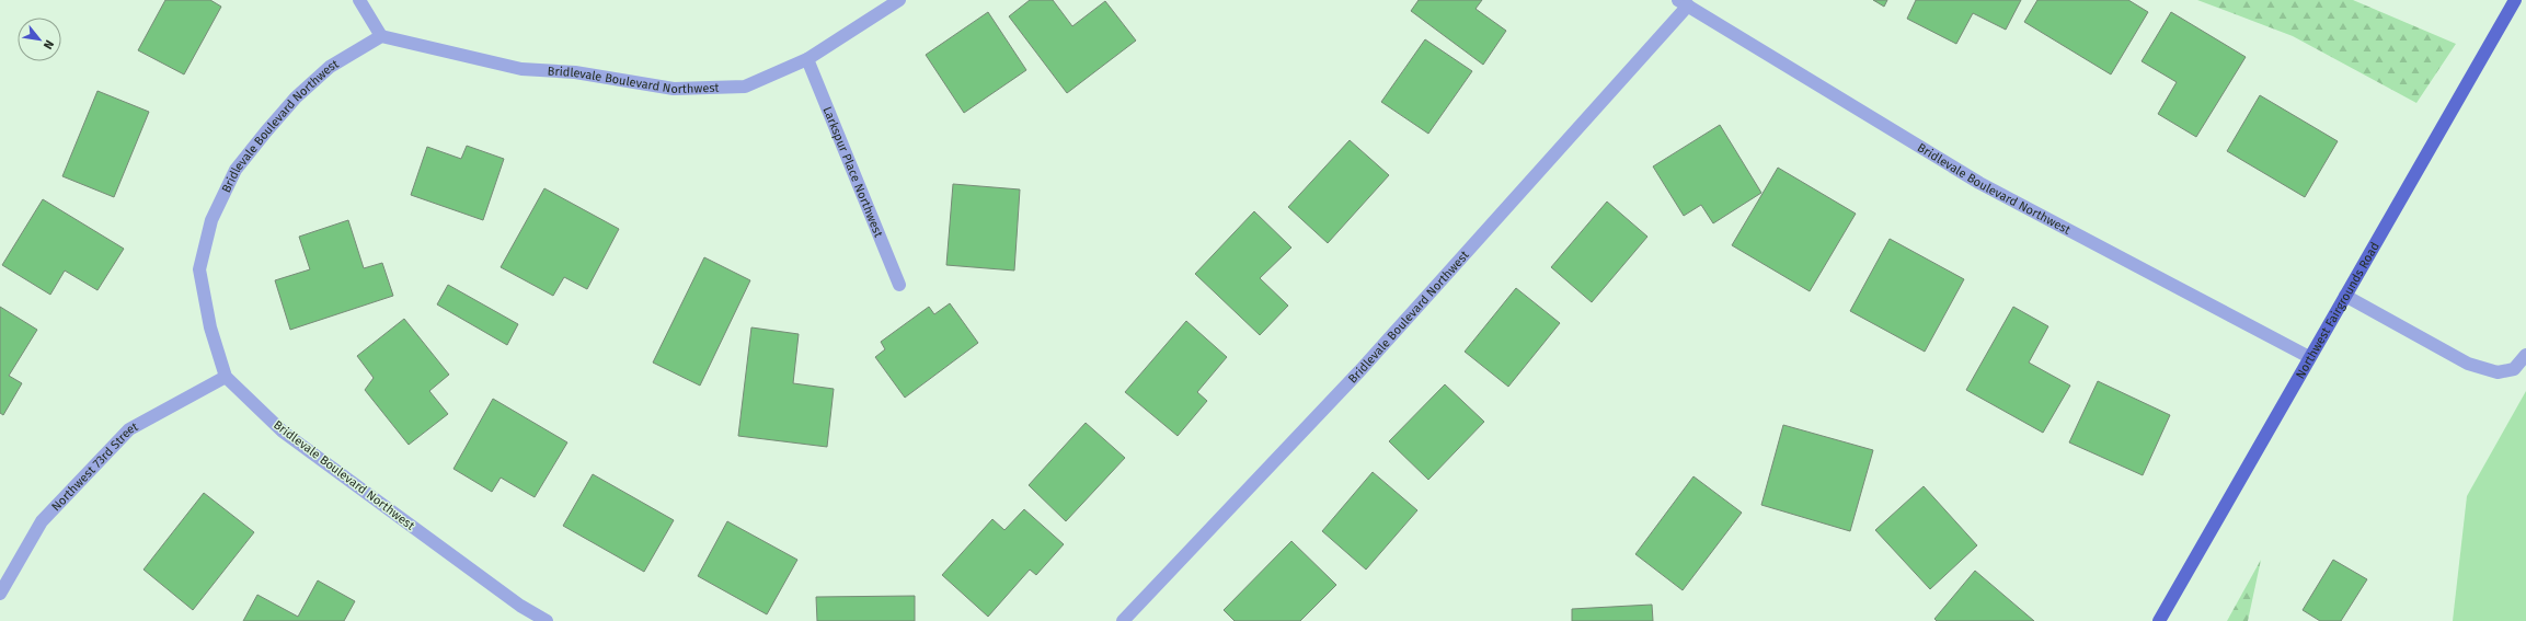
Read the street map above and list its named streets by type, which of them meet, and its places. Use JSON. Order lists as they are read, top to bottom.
{
  "streets": {
    "main road": ["Northwest Fairgrounds Road"],
    "street": ["Bridlevale Boulevard Northwest", "Larkspur Place Northwest", "Northwest 73rd Street"]
  },
  "crossings": [
    ["Bridlevale Boulevard Northwest", "Larkspur Place Northwest"],
    ["Bridlevale Boulevard Northwest", "Northwest Fairgrounds Road"],
    ["Bridlevale Boulevard Northwest", "Northwest 73rd Street"]
  ],
  "north": "bottom right"
}
